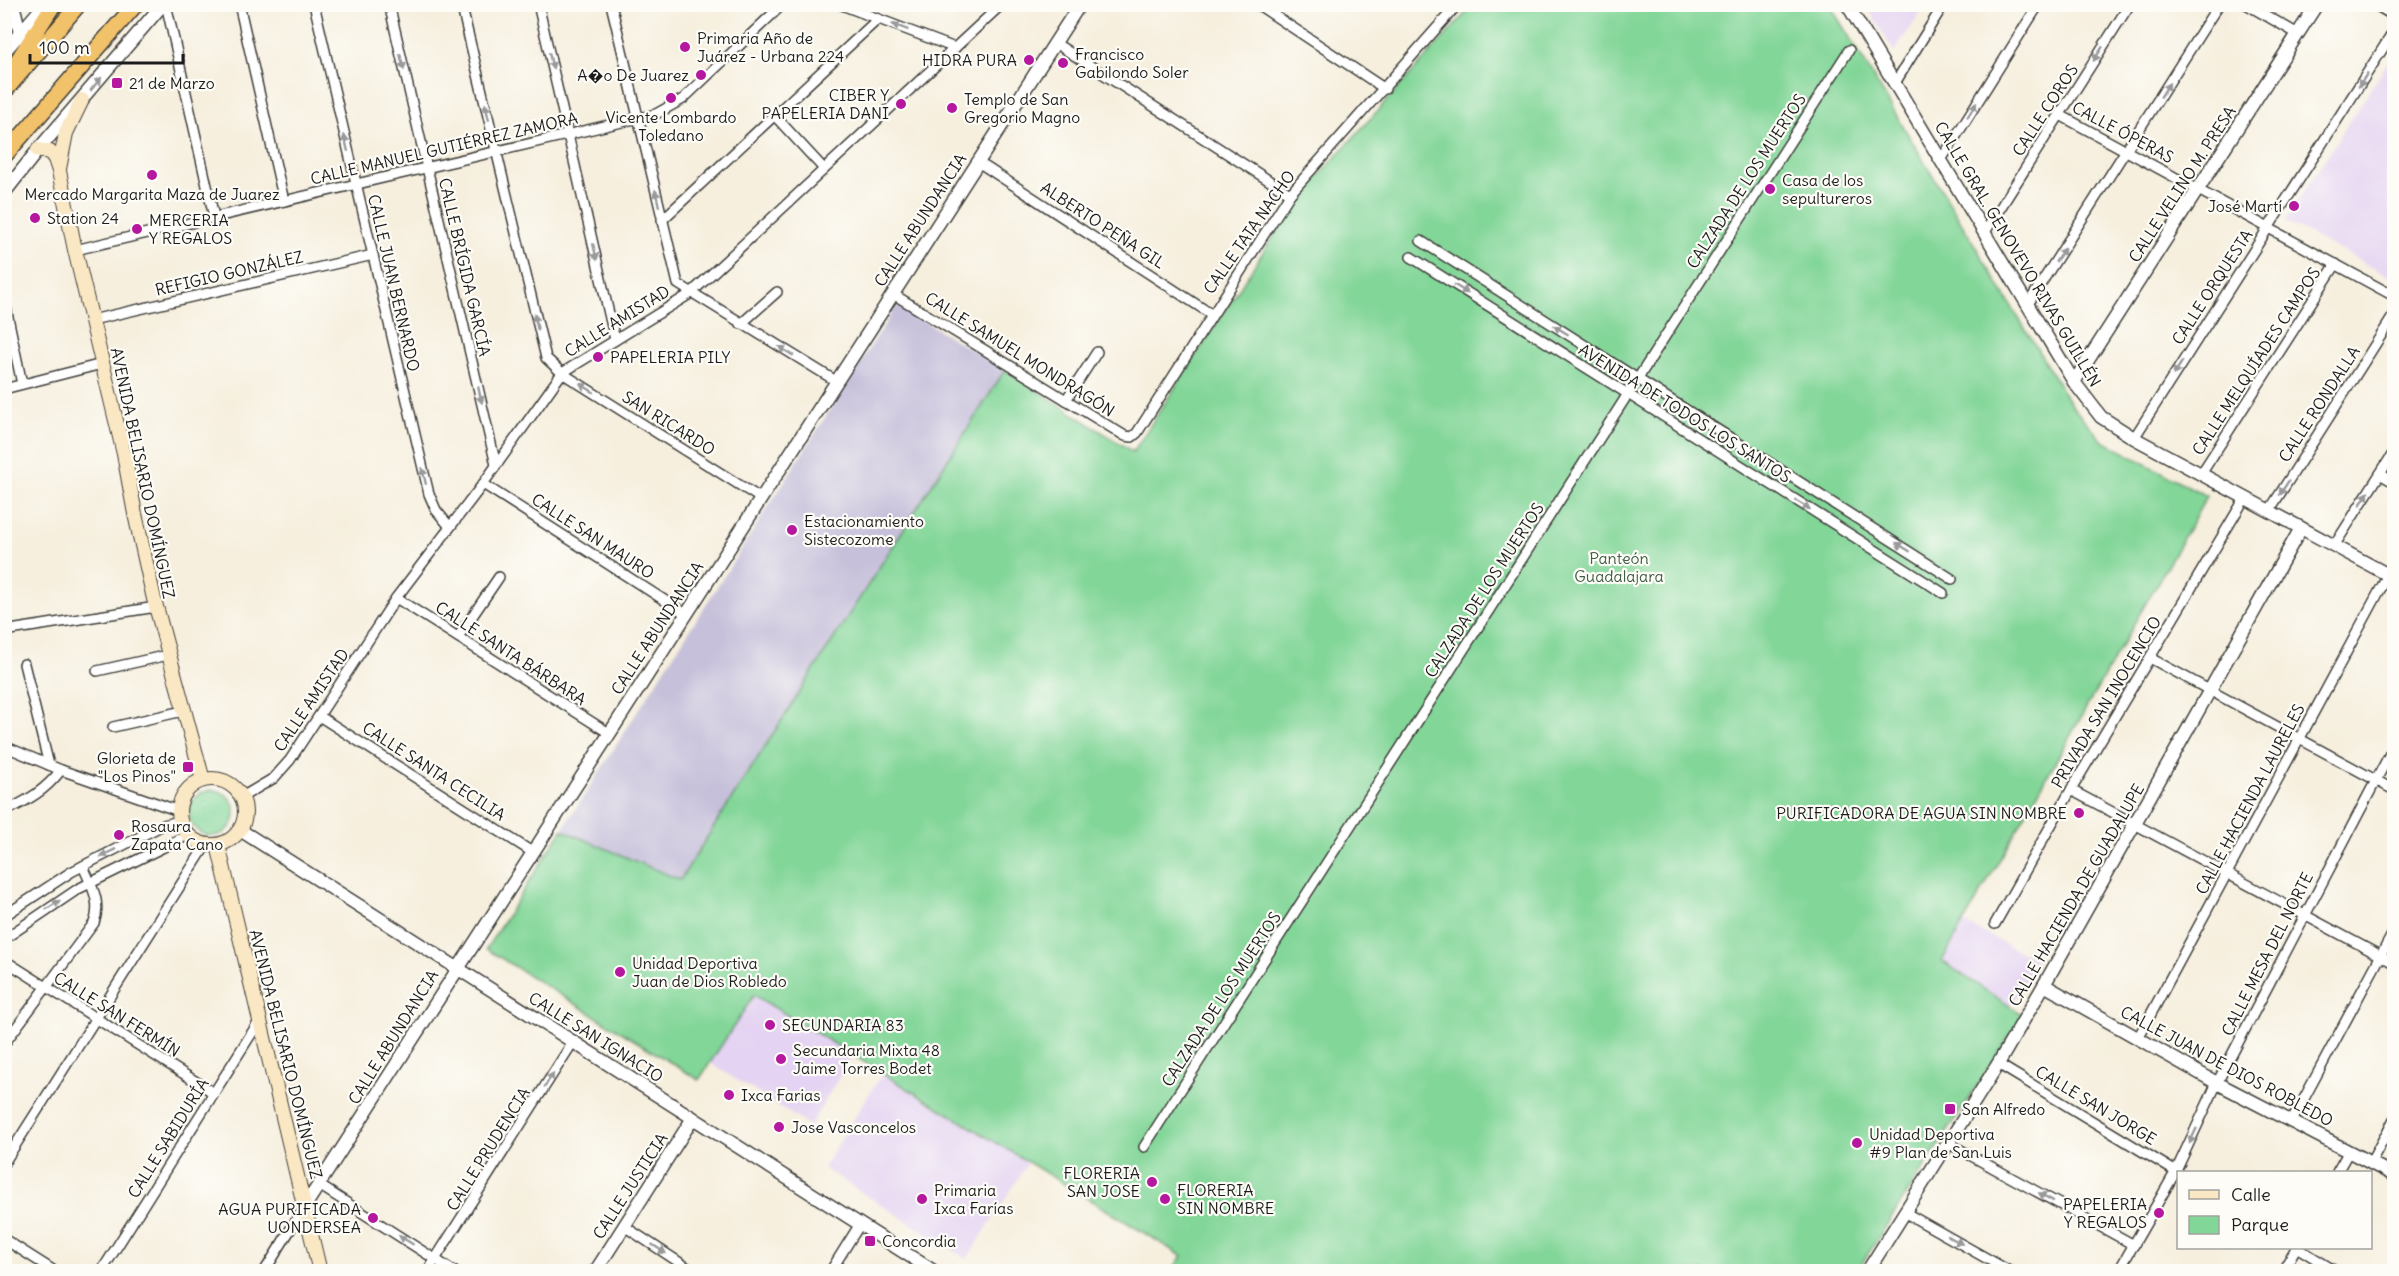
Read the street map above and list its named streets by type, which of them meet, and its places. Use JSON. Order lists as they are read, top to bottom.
{
  "streets": {
    "main road": ["AVENIDA BELISARIO DOMÍNGUEZ"],
    "street": [
      "CALLE COROS",
      "CALLE ÓPERAS",
      "CALLE MANUEL GUTIÉRREZ ZAMORA",
      "CALZADA DE LOS MUERTOS",
      "CALLE VELINO M. PRESA",
      "CALLE ABUNDANCIA",
      "ALBERTO PEÑA GIL",
      "CALLE TATA NACHO",
      "CALLE GRAL. GENOVEVO RIVAS GUILLÉN",
      "CALLE BRÍGIDA GARCÍA",
      "REFIGIO GONZÁLEZ",
      "CALLE JUAN BERNARDO",
      "CALLE ORQUESTA",
      "CALLE AMISTAD",
      "CALLE SAMUEL MONDRAGÓN",
      "CALLE MELQUÍADES CAMPOS",
      "CALLE RONDALLA",
      "AVENIDA DE TODOS LOS SANTOS",
      "SAN RICARDO",
      "CALLE SAN MAURO",
      "CALLE SANTA BÁRBARA",
      "PRIVADA SAN INOCENCIO",
      "CALLE SANTA CECILIA",
      "CALLE HACIENDA LAURELES",
      "CALLE HACIENDA DE GUADALUPE",
      "CALLE MESA DEL NORTE",
      "CALLE SAN FERMÍN",
      "CALLE SAN IGNACIO",
      "CALLE JUAN DE DIOS ROBLEDO",
      "CALLE SAN JORGE",
      "CALLE SABIDURÍA",
      "CALLE PRUDENCIA",
      "CALLE JUSTICIA"
    ]
  },
  "crossings": [
    ["CALLE COROS", "CALLE ÓPERAS"],
    ["CALLE COROS", "CALLE GRAL. GENOVEVO RIVAS GUILLÉN"],
    ["CALLE ÓPERAS", "CALLE VELINO M. PRESA"],
    ["CALLE ÓPERAS", "CALLE ORQUESTA"],
    ["CALLE ÓPERAS", "CALLE MELQUÍADES CAMPOS"],
    ["CALLE MANUEL GUTIÉRREZ ZAMORA", "CALLE BRÍGIDA GARCÍA"],
    ["CALLE MANUEL GUTIÉRREZ ZAMORA", "CALLE JUAN BERNARDO"],
    ["CALLE MANUEL GUTIÉRREZ ZAMORA", "AVENIDA BELISARIO DOMÍNGUEZ"],
    ["CALZADA DE LOS MUERTOS", "AVENIDA DE TODOS LOS SANTOS"],
    ["CALLE VELINO M. PRESA", "CALLE GRAL. GENOVEVO RIVAS GUILLÉN"],
    ["CALLE ABUNDANCIA", "ALBERTO PEÑA GIL"],
    ["CALLE ABUNDANCIA", "CALLE SAMUEL MONDRAGÓN"],
    ["CALLE ABUNDANCIA", "SAN RICARDO"],
    ["CALLE ABUNDANCIA", "AVENIDA BELISARIO DOMÍNGUEZ"],
    ["CALLE ABUNDANCIA", "CALLE SAN MAURO"],
    ["CALLE ABUNDANCIA", "CALLE SANTA BÁRBARA"],
    ["CALLE ABUNDANCIA", "CALLE SANTA CECILIA"],
    ["CALLE ABUNDANCIA", "CALLE SAN IGNACIO"],
    ["ALBERTO PEÑA GIL", "CALLE TATA NACHO"],
    ["CALLE TATA NACHO", "CALLE SAMUEL MONDRAGÓN"],
    ["CALLE GRAL. GENOVEVO RIVAS GUILLÉN", "CALLE ORQUESTA"],
    ["CALLE GRAL. GENOVEVO RIVAS GUILLÉN", "CALLE MELQUÍADES CAMPOS"],
    ["CALLE GRAL. GENOVEVO RIVAS GUILLÉN", "CALLE RONDALLA"],
    ["CALLE GRAL. GENOVEVO RIVAS GUILLÉN", "PRIVADA SAN INOCENCIO"],
    ["CALLE GRAL. GENOVEVO RIVAS GUILLÉN", "CALLE HACIENDA LAURELES"],
    ["CALLE GRAL. GENOVEVO RIVAS GUILLÉN", "CALLE HACIENDA DE GUADALUPE"],
    ["CALLE BRÍGIDA GARCÍA", "CALLE AMISTAD"],
    ["REFIGIO GONZÁLEZ", "CALLE JUAN BERNARDO"],
    ["REFIGIO GONZÁLEZ", "AVENIDA BELISARIO DOMÍNGUEZ"],
    ["CALLE JUAN BERNARDO", "CALLE AMISTAD"],
    ["CALLE AMISTAD", "SAN RICARDO"],
    ["CALLE AMISTAD", "AVENIDA BELISARIO DOMÍNGUEZ"],
    ["CALLE AMISTAD", "CALLE SAN MAURO"],
    ["CALLE AMISTAD", "CALLE SANTA BÁRBARA"],
    ["CALLE AMISTAD", "CALLE SANTA CECILIA"],
    ["CALLE AMISTAD", "CALLE SAN IGNACIO"],
    ["AVENIDA BELISARIO DOMÍNGUEZ", "CALLE SAN IGNACIO"],
    ["AVENIDA BELISARIO DOMÍNGUEZ", "CALLE SABIDURÍA"],
    ["CALLE HACIENDA LAURELES", "CALLE JUAN DE DIOS ROBLEDO"],
    ["CALLE HACIENDA DE GUADALUPE", "CALLE JUAN DE DIOS ROBLEDO"],
    ["CALLE HACIENDA DE GUADALUPE", "CALLE SAN JORGE"],
    ["CALLE MESA DEL NORTE", "CALLE JUAN DE DIOS ROBLEDO"],
    ["CALLE MESA DEL NORTE", "CALLE SAN JORGE"],
    ["CALLE SAN FERMÍN", "CALLE SABIDURÍA"],
    ["CALLE SAN IGNACIO", "CALLE PRUDENCIA"],
    ["CALLE SAN IGNACIO", "CALLE JUSTICIA"]
  ],
  "one_way": ["CALLE ORQUESTA", "SAN RICARDO", "CALLE PRUDENCIA"],
  "parks": ["Panteón Guadalajara"],
  "places": {
    "other": [
      "Primaria Año de Juárez - Urbana 224",
      "HIDRA PURA",
      "Francisco Gabilondo Soler",
      "A�o De Juarez",
      "Vicente Lombardo Toledano",
      "CIBER Y PAPELERIA DANI",
      "Templo de San Gregorio Magno",
      "Mercado Margarita Maza de Juarez",
      "Casa de los sepultureros",
      "José Martí",
      "Station 24",
      "MERCERIA Y REGALOS",
      "PAPELERIA PILY",
      "Estacionamiento Sistecozome",
      "PURIFICADORA DE AGUA SIN NOMBRE",
      "Rosaura Zapata Cano",
      "Unidad Deportiva Juan de Dios Robledo",
      "SECUNDARIA 83",
      "Secundaria Mixta 48 Jaime Torres Bodet",
      "Ixca Farias",
      "Jose Vasconcelos",
      "Unidad Deportiva #9 Plan de San Luis",
      "FLORERIA SAN JOSE",
      "Primaria Ixca Farías",
      "FLORERIA SIN NOMBRE",
      "PAPELERIA Y REGALOS",
      "AGUA PURIFICADA UONDERSEA"
    ],
    "transit": [
      "21 de Marzo",
      "Glorieta de \"Los Pinos\"",
      "San Alfredo",
      "Concordia"
    ]
  },
  "legend": ["Calle", "Parque"],
  "scale_bar": "100 m"
}
